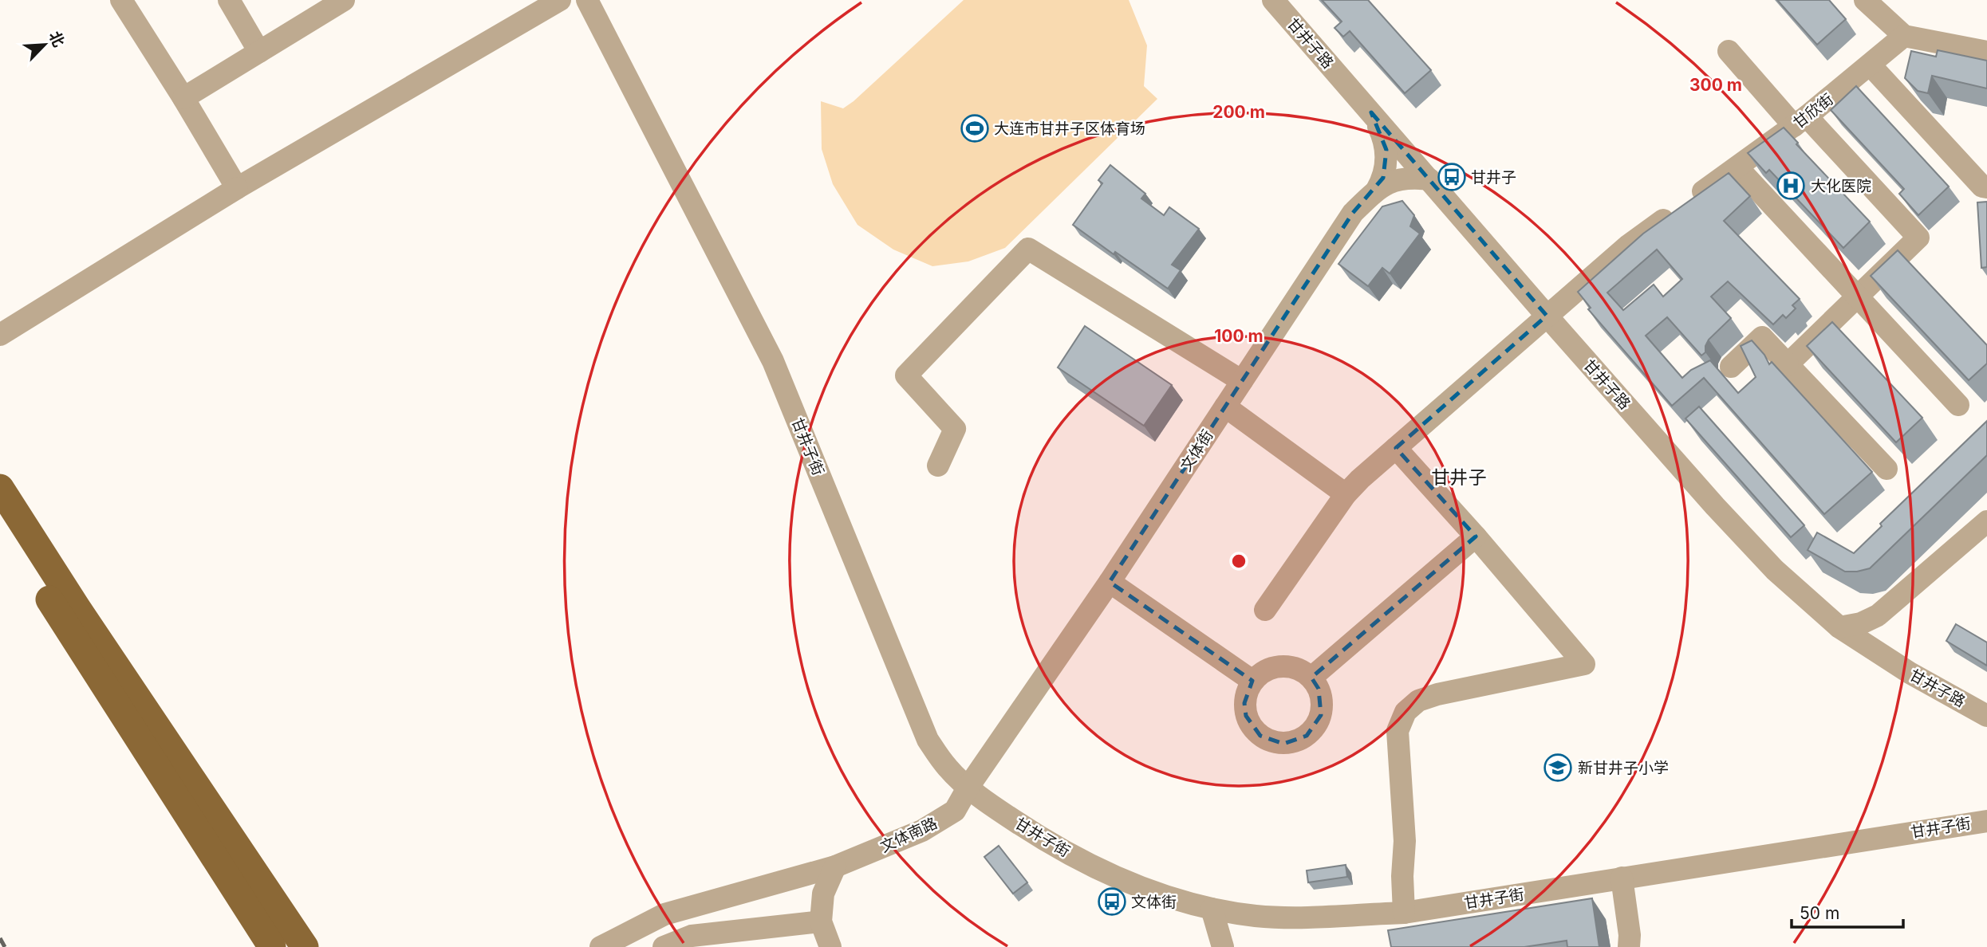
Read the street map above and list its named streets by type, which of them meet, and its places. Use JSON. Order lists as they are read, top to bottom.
{
  "streets": {
    "street": [
      "甘井子路",
      "甘欣街",
      "甘井子街",
      "文体街",
      "文体南路"
    ]
  },
  "crossings": [
    ["甘井子路", "甘欣街"],
    ["甘井子路", "文体街"],
    ["甘井子街", "文体街"],
    ["甘井子街", "文体南路"],
    ["文体街", "文体南路"]
  ],
  "districts": ["甘井子"],
  "places": {
    "sports": ["大连市甘井子区体育场"],
    "bus stop": ["甘井子", "文体街"],
    "hospital": ["大化医院"],
    "school or university": ["新甘井子小学"]
  },
  "scale_bar": "50 m",
  "north": "top right",
  "rings": ["300 m", "200 m", "100 m"]
}
